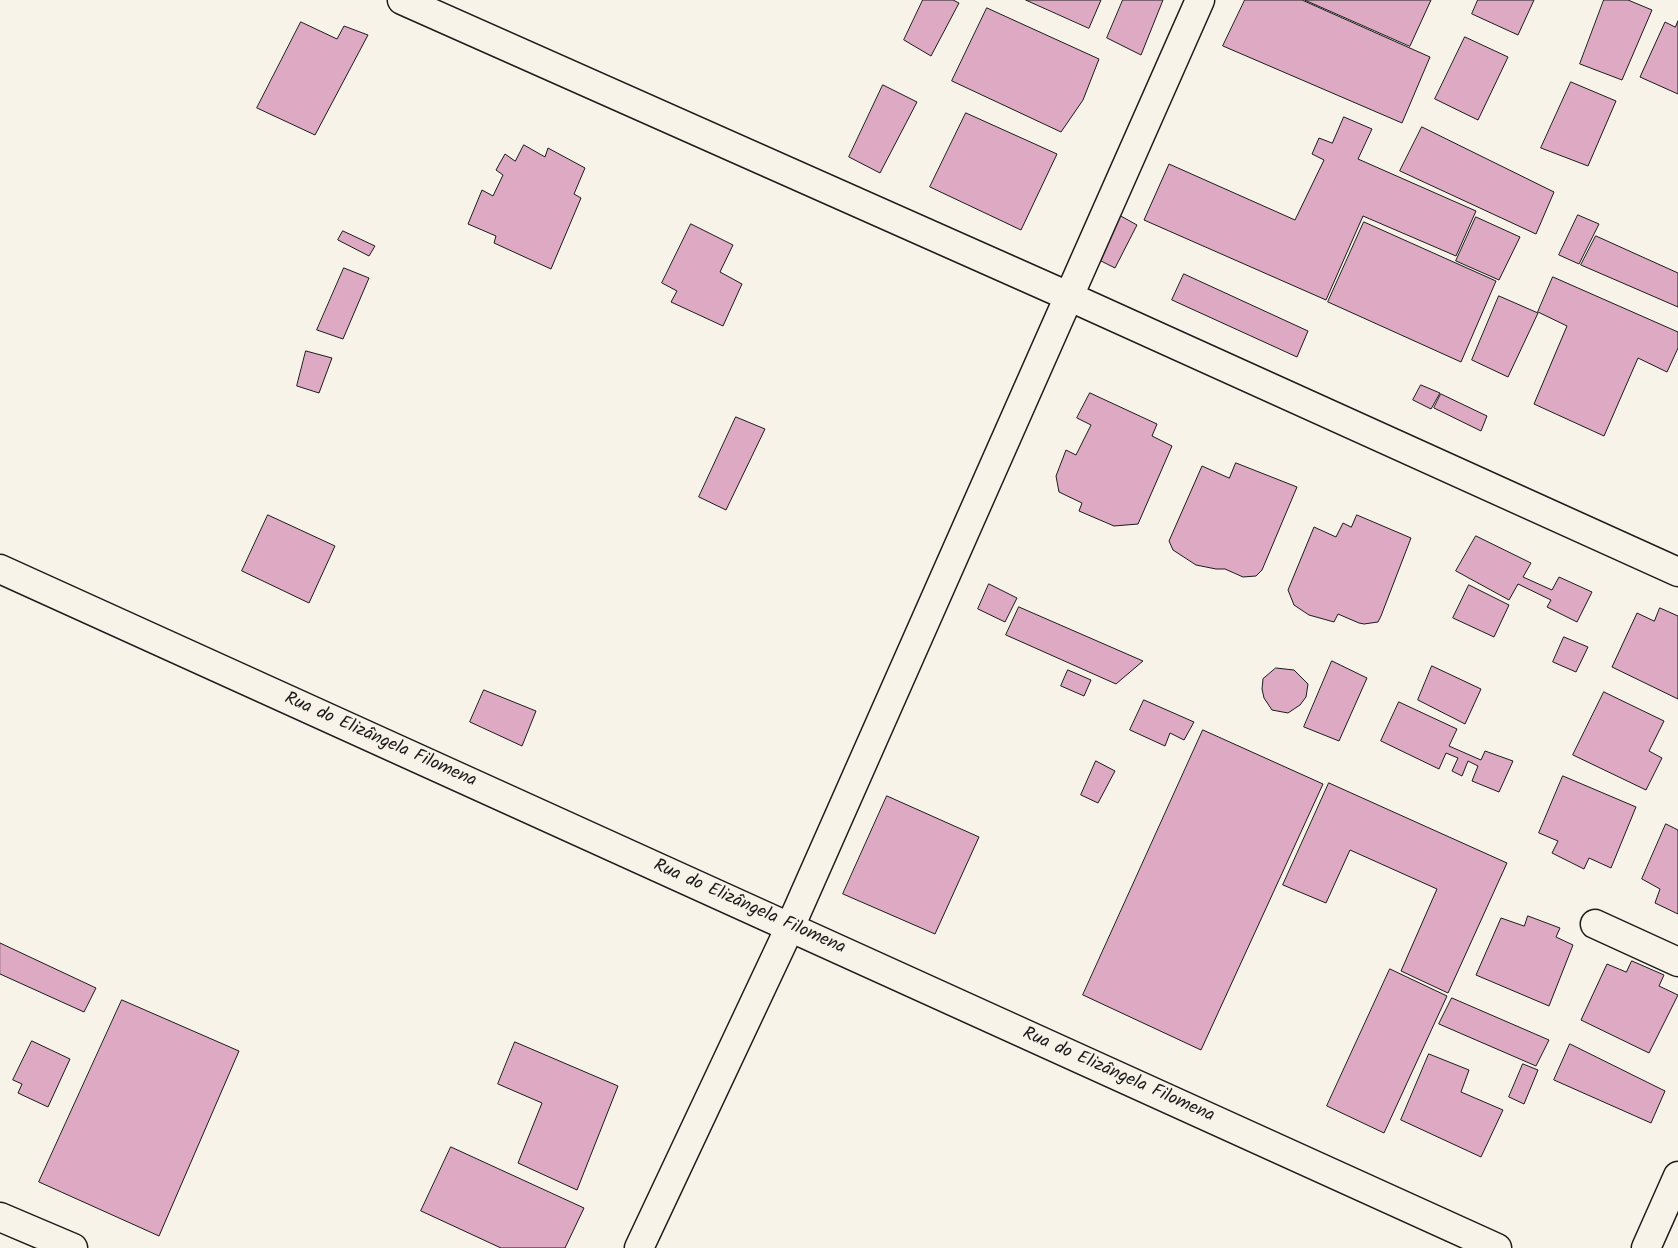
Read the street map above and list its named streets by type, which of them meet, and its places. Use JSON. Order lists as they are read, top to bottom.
{
  "streets": {
    "street": ["Rua do Elizângela Filomena"]
  }
}
